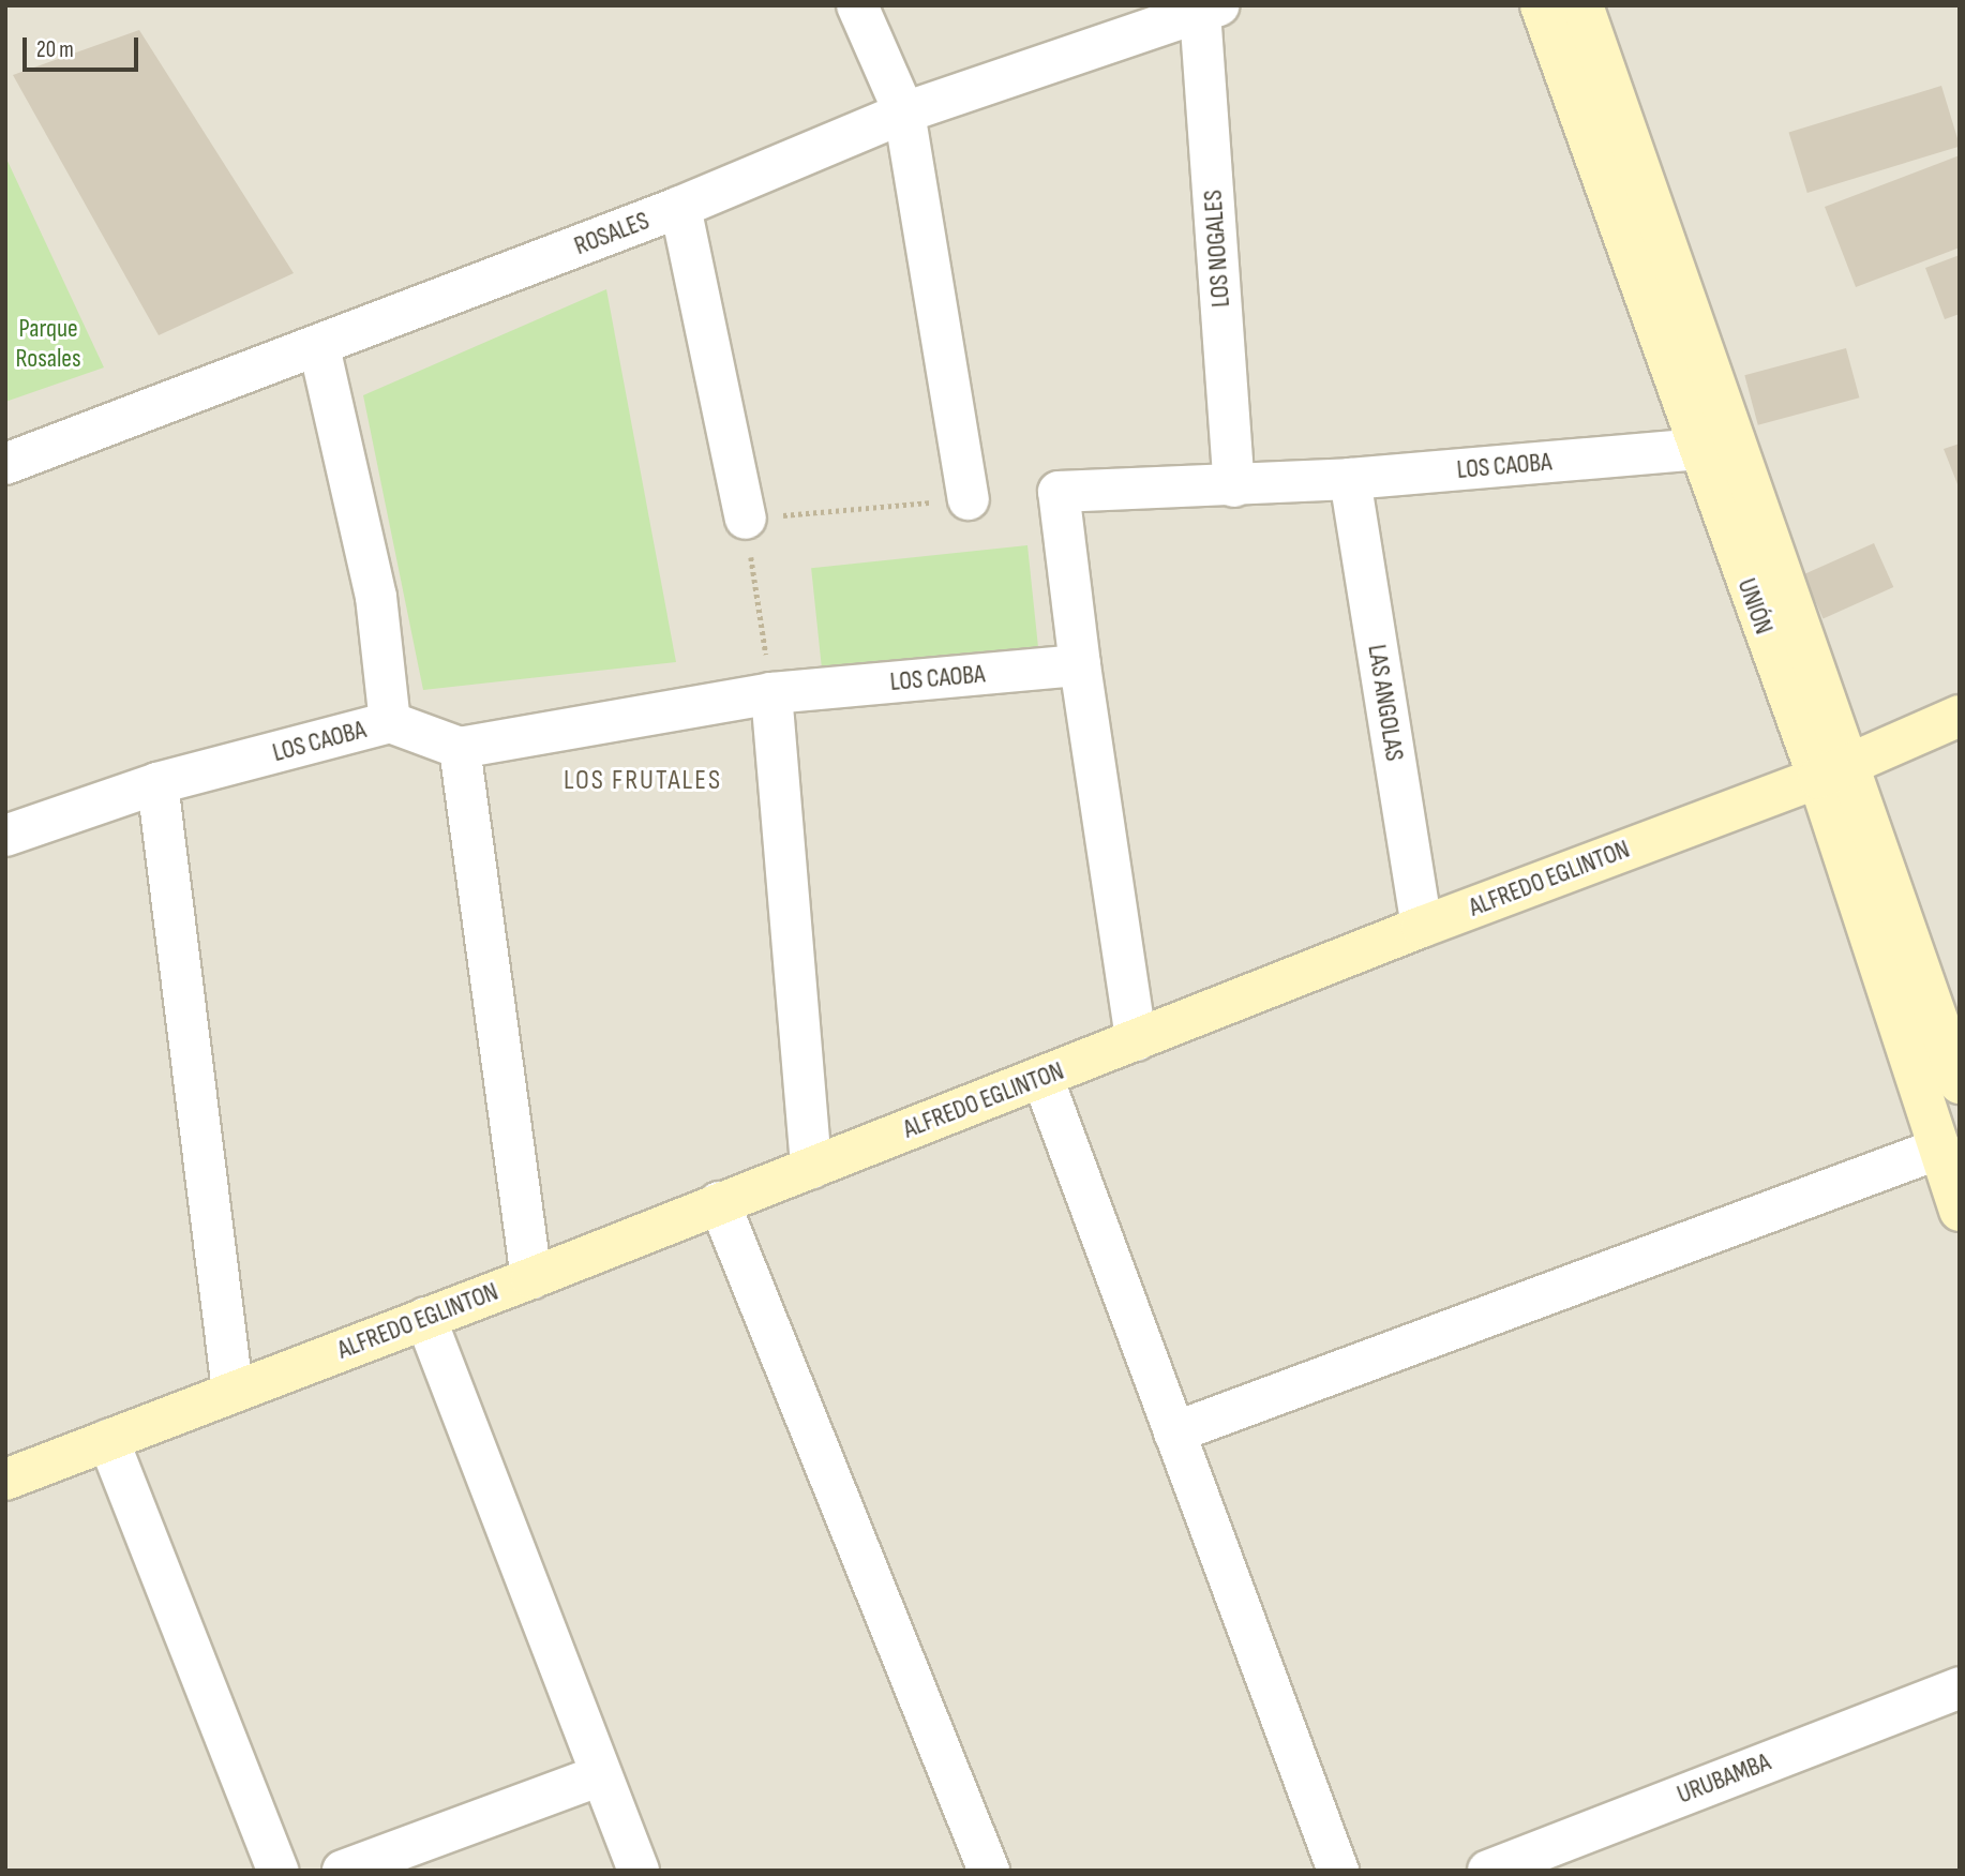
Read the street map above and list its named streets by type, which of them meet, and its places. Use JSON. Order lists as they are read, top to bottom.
{
  "streets": {
    "main road": ["UNIÓN", "ALFREDO EGLINTON"],
    "street": [
      "ROSALES",
      "LOS NOGALES",
      "LOS CAOBA",
      "LAS ANGOLAS",
      "URUBAMBA"
    ]
  },
  "crossings": [
    ["ROSALES", "LOS NOGALES"],
    ["LOS NOGALES", "LOS CAOBA"],
    ["LOS CAOBA", "UNIÓN"],
    ["LOS CAOBA", "LAS ANGOLAS"],
    ["UNIÓN", "ALFREDO EGLINTON"],
    ["LAS ANGOLAS", "ALFREDO EGLINTON"]
  ],
  "districts": ["LOS FRUTALES"],
  "parks": ["Parque Rosales"],
  "scale_bar": "20 m"
}
